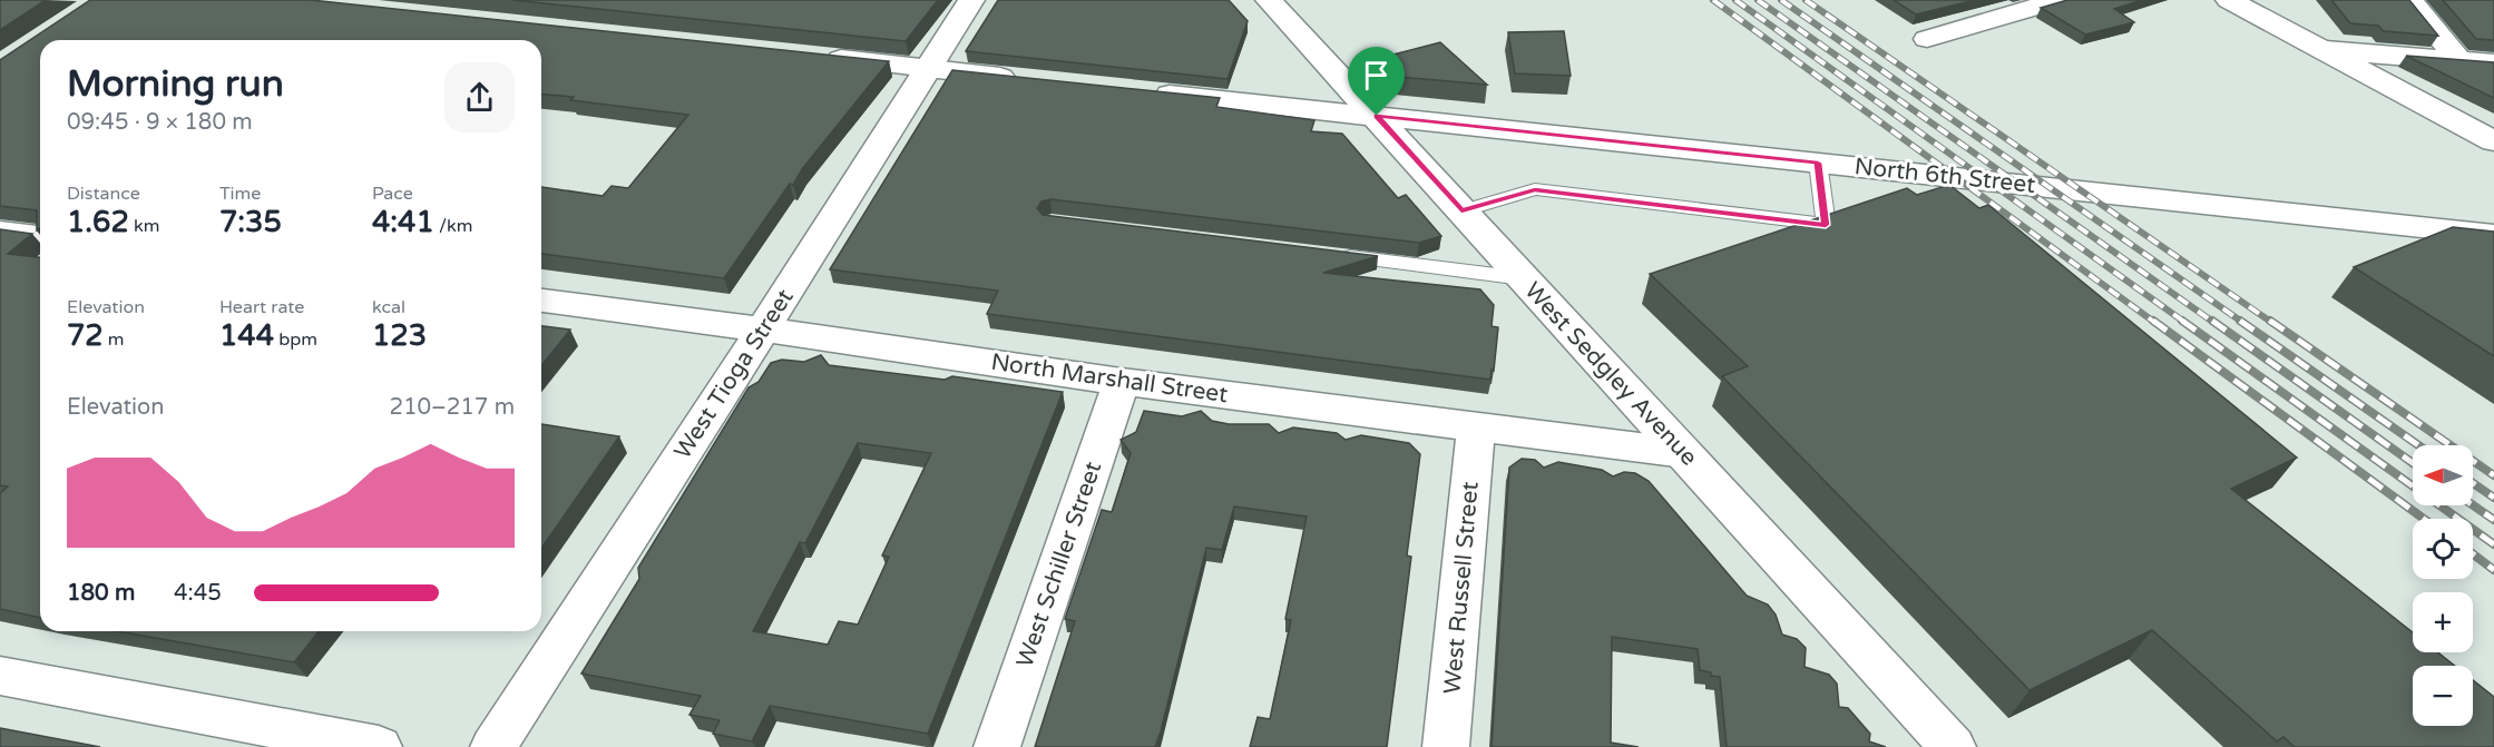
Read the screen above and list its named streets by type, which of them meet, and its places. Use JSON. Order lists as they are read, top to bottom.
{
  "streets": {
    "street": [
      "North 6th Street",
      "West Tioga Street",
      "West Sedgley Avenue",
      "North Marshall Street",
      "West Schiller Street",
      "West Russell Street"
    ]
  },
  "crossings": [
    ["North 6th Street", "West Sedgley Avenue"],
    ["West Tioga Street", "North Marshall Street"],
    ["West Sedgley Avenue", "North Marshall Street"],
    ["North Marshall Street", "West Schiller Street"],
    ["North Marshall Street", "West Russell Street"]
  ],
  "north": "left",
  "page": {
    "heading": ["Morning run", "09:45 · 9 × 180 m"],
    "stats": [
      ["Distance", "1.62 km"],
      ["Time", "7:35"],
      ["Pace", "4:41 /km"],
      ["Elevation", "72 m"],
      ["Heart rate", "144 bpm"],
      ["kcal", "123"]
    ],
    "chart": ["Elevation", "210–217 m"],
    "map_buttons": ["+", "−"],
    "list": [
      {
        "name": "180 m",
        "note": "4:45"
      }
    ]
  }
}
